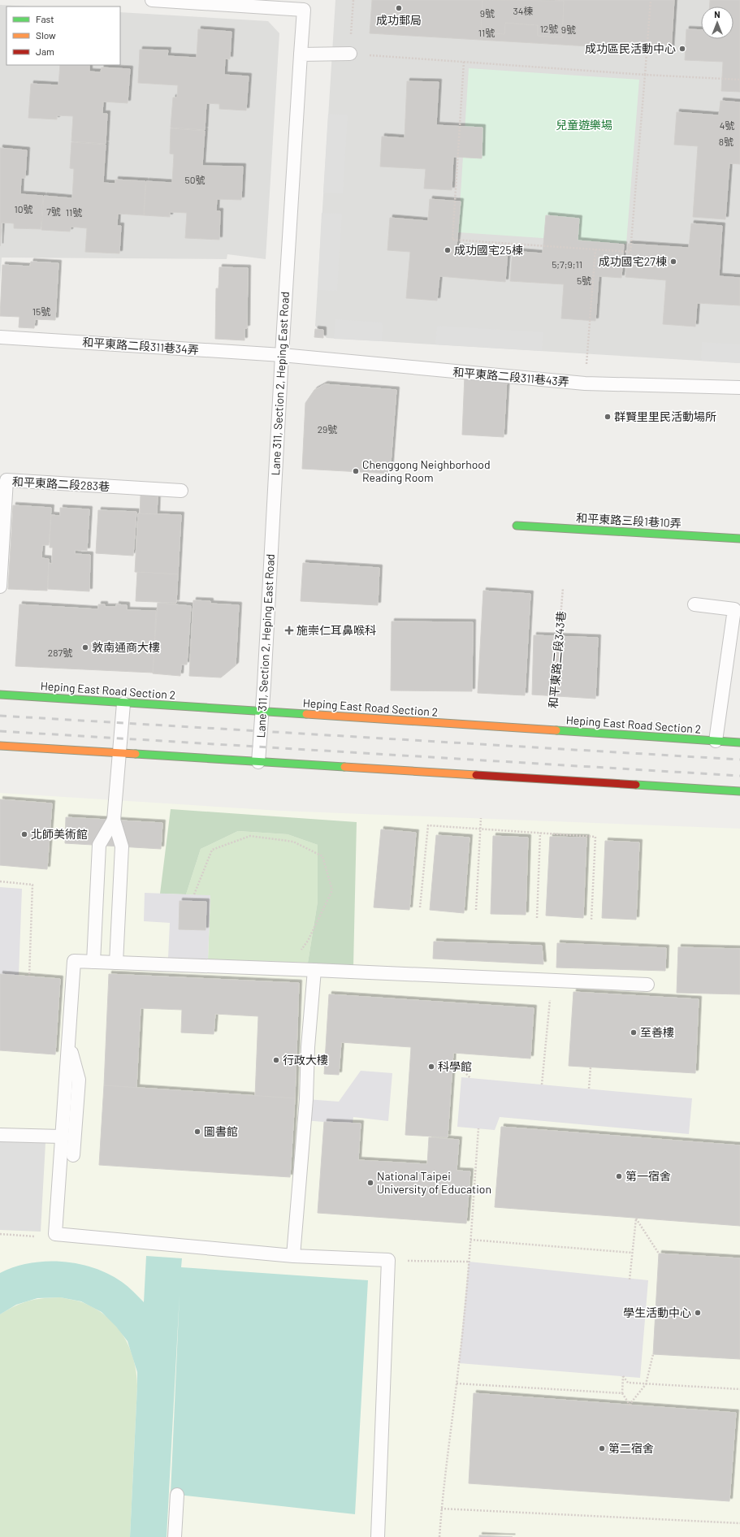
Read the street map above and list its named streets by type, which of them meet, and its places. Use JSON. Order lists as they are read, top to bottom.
{
  "streets": {
    "main road": ["和平東路三段1巷10弄", "Heping East Road Section 2"],
    "lane": [
      "和平東路二段311巷34弄",
      "和平東路二段311巷43弄",
      "Lane 311, Section 2, Heping East Road",
      "和平東路二段283巷"
    ],
    "path": ["和平東路二段343巷"]
  },
  "crossings": [
    ["和平東路二段311巷34弄", "和平東路二段311巷43弄"],
    ["和平東路二段311巷34弄", "Lane 311, Section 2, Heping East Road"],
    ["和平東路二段311巷43弄", "Lane 311, Section 2, Heping East Road"],
    ["Lane 311, Section 2, Heping East Road", "Heping East Road Section 2"],
    ["和平東路二段343巷", "Heping East Road Section 2"]
  ],
  "parks": ["兒童遊樂場"],
  "places": {
    "other": [
      "成功郵局",
      "成功區民活動中心",
      "成功國宅25棟",
      "成功國宅27棟",
      "群賢里里民活動場所",
      "Chenggong Neighborhood Reading Room",
      "敦南通商大樓",
      "北師美術館",
      "至善樓",
      "行政大樓",
      "科學館",
      "圖書館",
      "第一宿舍",
      "National Taipei University of Education",
      "學生活動中心",
      "第二宿舍"
    ],
    "health": ["施崇仁耳鼻喉科"]
  },
  "house_numbers": [
    "34棟",
    "9號",
    "12號",
    "9號",
    "11號",
    "4號",
    "8號",
    "50號",
    "10號",
    "7號",
    "11號",
    "5;7;9;11",
    "5號",
    "15號",
    "29號",
    "287號"
  ],
  "legend": ["Fast", "Slow", "Jam"],
  "north": "top"
}
